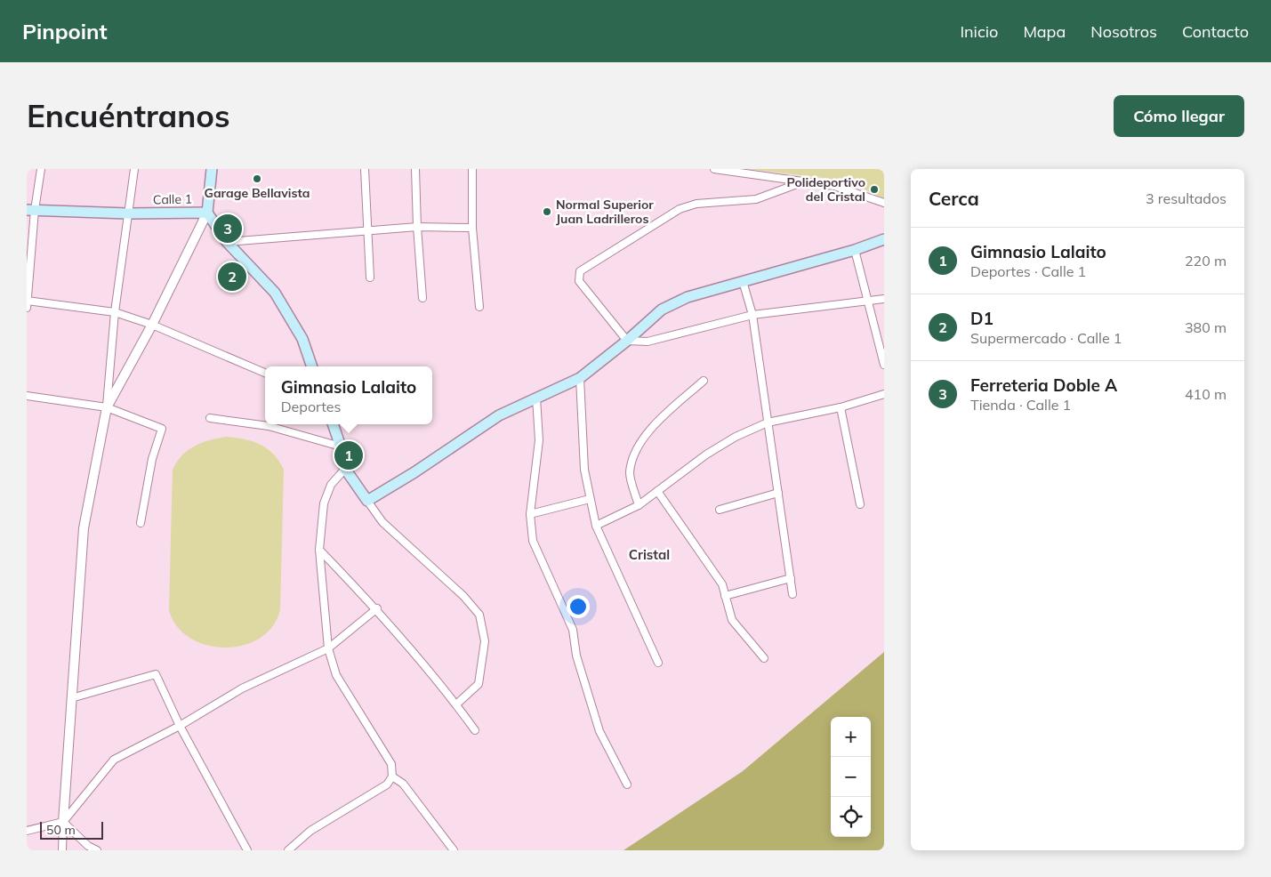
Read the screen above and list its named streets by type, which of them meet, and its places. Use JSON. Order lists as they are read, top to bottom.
{
  "streets": {
    "main road": ["Calle 1"]
  },
  "districts": ["Cristal"],
  "places": ["Garage Bellavista", "Polideportivo del Cristal", "Normal Superior Juan Ladrilleros"],
  "scale_bar": "50 m",
  "page": {
    "header": "Pinpoint",
    "nav": [
      "Inicio",
      "Mapa",
      "Nosotros",
      "Contacto"
    ],
    "buttons": "Cómo llegar",
    "title": "Encuéntranos",
    "heading": ["Cerca", "3 resultados"],
    "pins": ["3", "2", "1"],
    "list": [
      {
        "mark": "1",
        "name": "Gimnasio Lalaito",
        "note": "Deportes · Calle 1",
        "value": "220 m"
      },
      {
        "mark": "2",
        "name": "D1",
        "note": "Supermercado · Calle 1",
        "value": "380 m"
      },
      {
        "mark": "3",
        "name": "Ferreteria Doble A",
        "note": "Tienda · Calle 1",
        "value": "410 m"
      }
    ],
    "popup": ["Gimnasio Lalaito", "Deportes"],
    "map_buttons": ["+", "−"],
    "scale": "50 m"
  }
}
